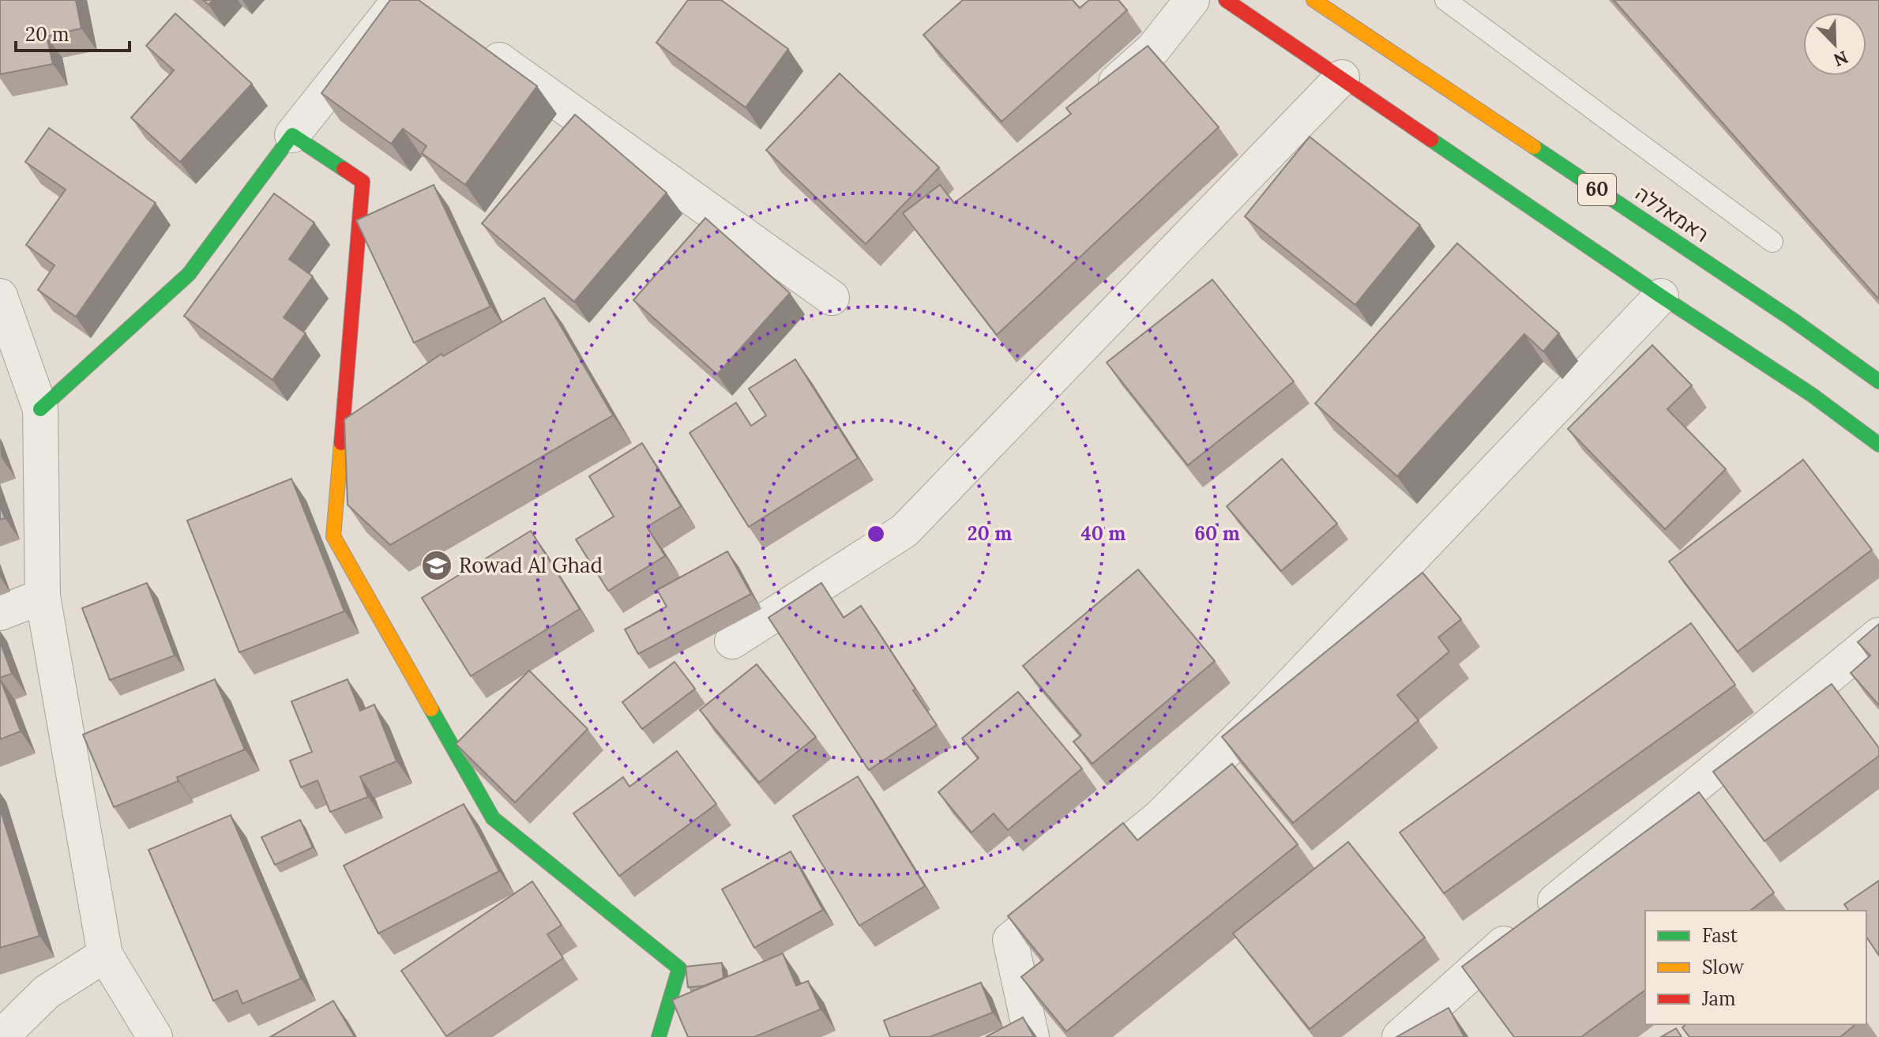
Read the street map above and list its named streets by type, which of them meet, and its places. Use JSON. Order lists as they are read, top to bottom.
{
  "streets": {
    "main road": ["60", "ראמאללה"]
  },
  "places": {
    "school or university": ["Rowad Al Ghad"]
  },
  "legend": ["Fast", "Slow", "Jam"],
  "scale_bar": "20 m",
  "north": "bottom right",
  "rings": ["20 m", "40 m", "60 m"]
}
